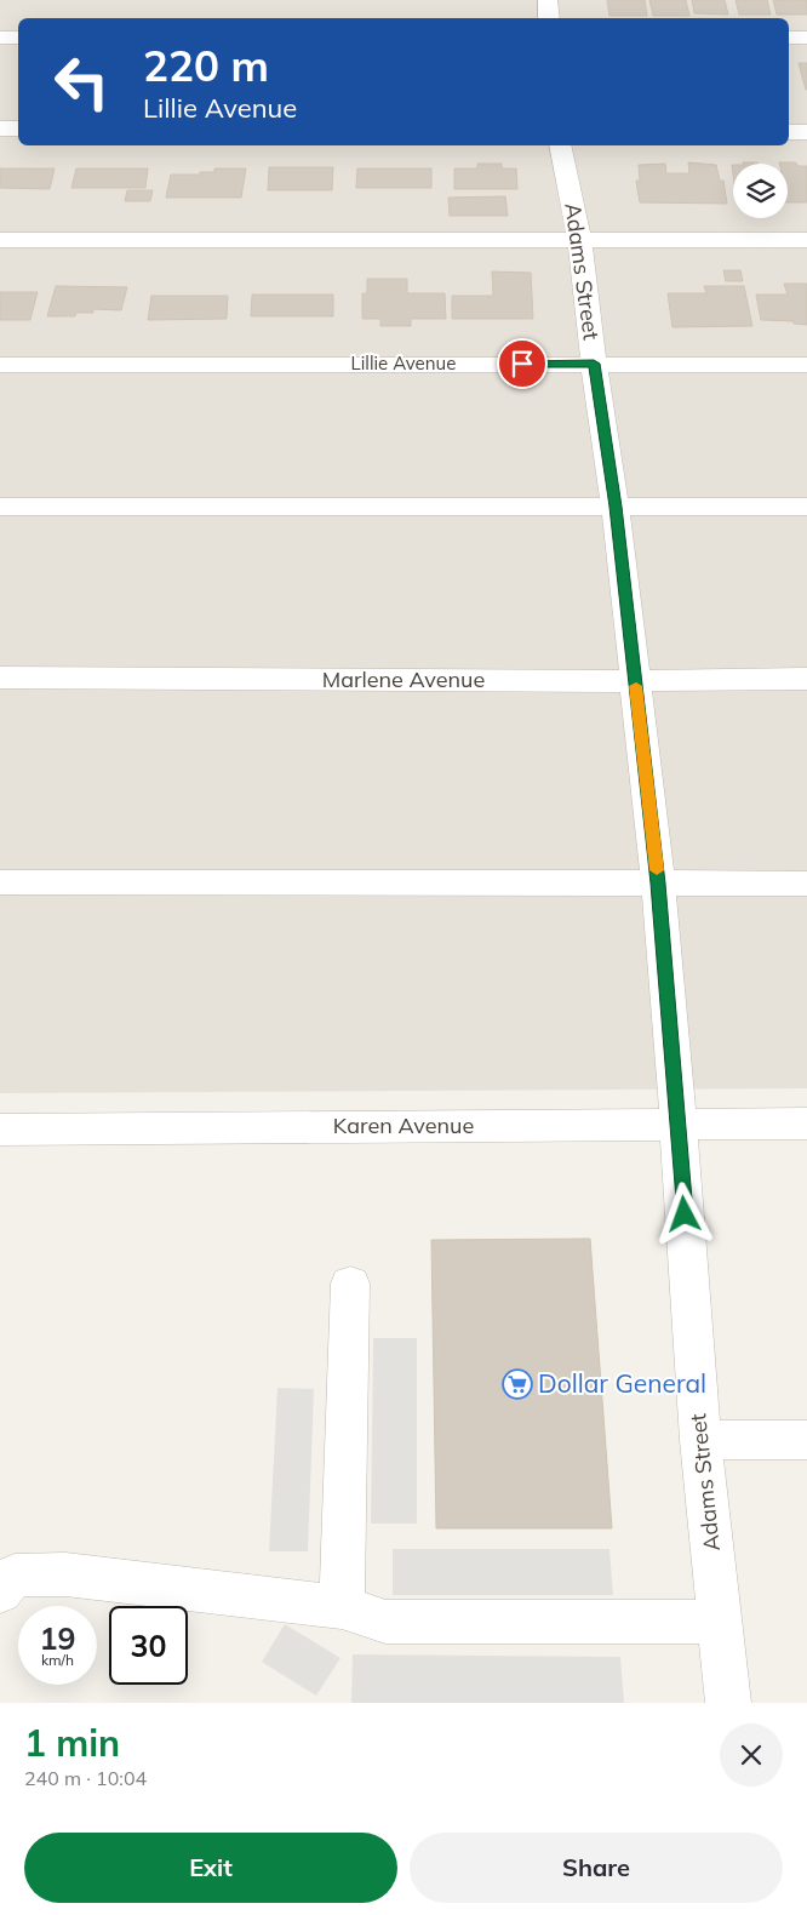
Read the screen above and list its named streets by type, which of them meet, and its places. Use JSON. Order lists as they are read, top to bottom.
{
  "streets": {
    "street": [
      "Adams Street",
      "Lillie Avenue",
      "Marlene Avenue",
      "Karen Avenue"
    ]
  },
  "crossings": [
    ["Adams Street", "Lillie Avenue"],
    ["Adams Street", "Marlene Avenue"],
    ["Adams Street", "Karen Avenue"]
  ],
  "places": {
    "supermarket": ["Dollar General"]
  },
  "page": {
    "turn": ["220 m", "Lillie Avenue"],
    "speed": "19 km/h",
    "limit": "30",
    "heading": ["1 min", "240 m · 10:04"],
    "buttons": ["Exit", "Share"]
  }
}
